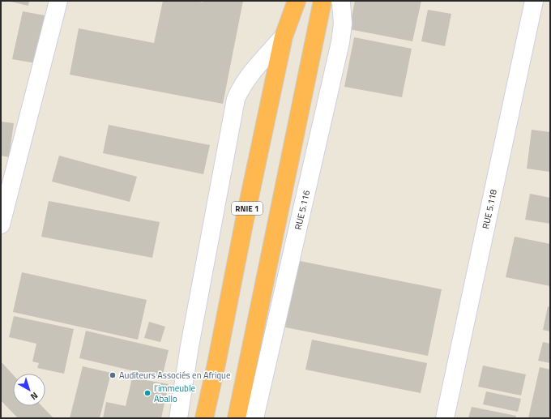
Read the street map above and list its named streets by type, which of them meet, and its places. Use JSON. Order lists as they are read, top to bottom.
{
  "streets": {
    "highway": ["RNIE 1"],
    "street": ["RUE 5.118", "RUE 5.116"]
  },
  "places": ["Auditeurs Associés en Afrique", "l’immeuble Aballo"],
  "north": "bottom right"
}
